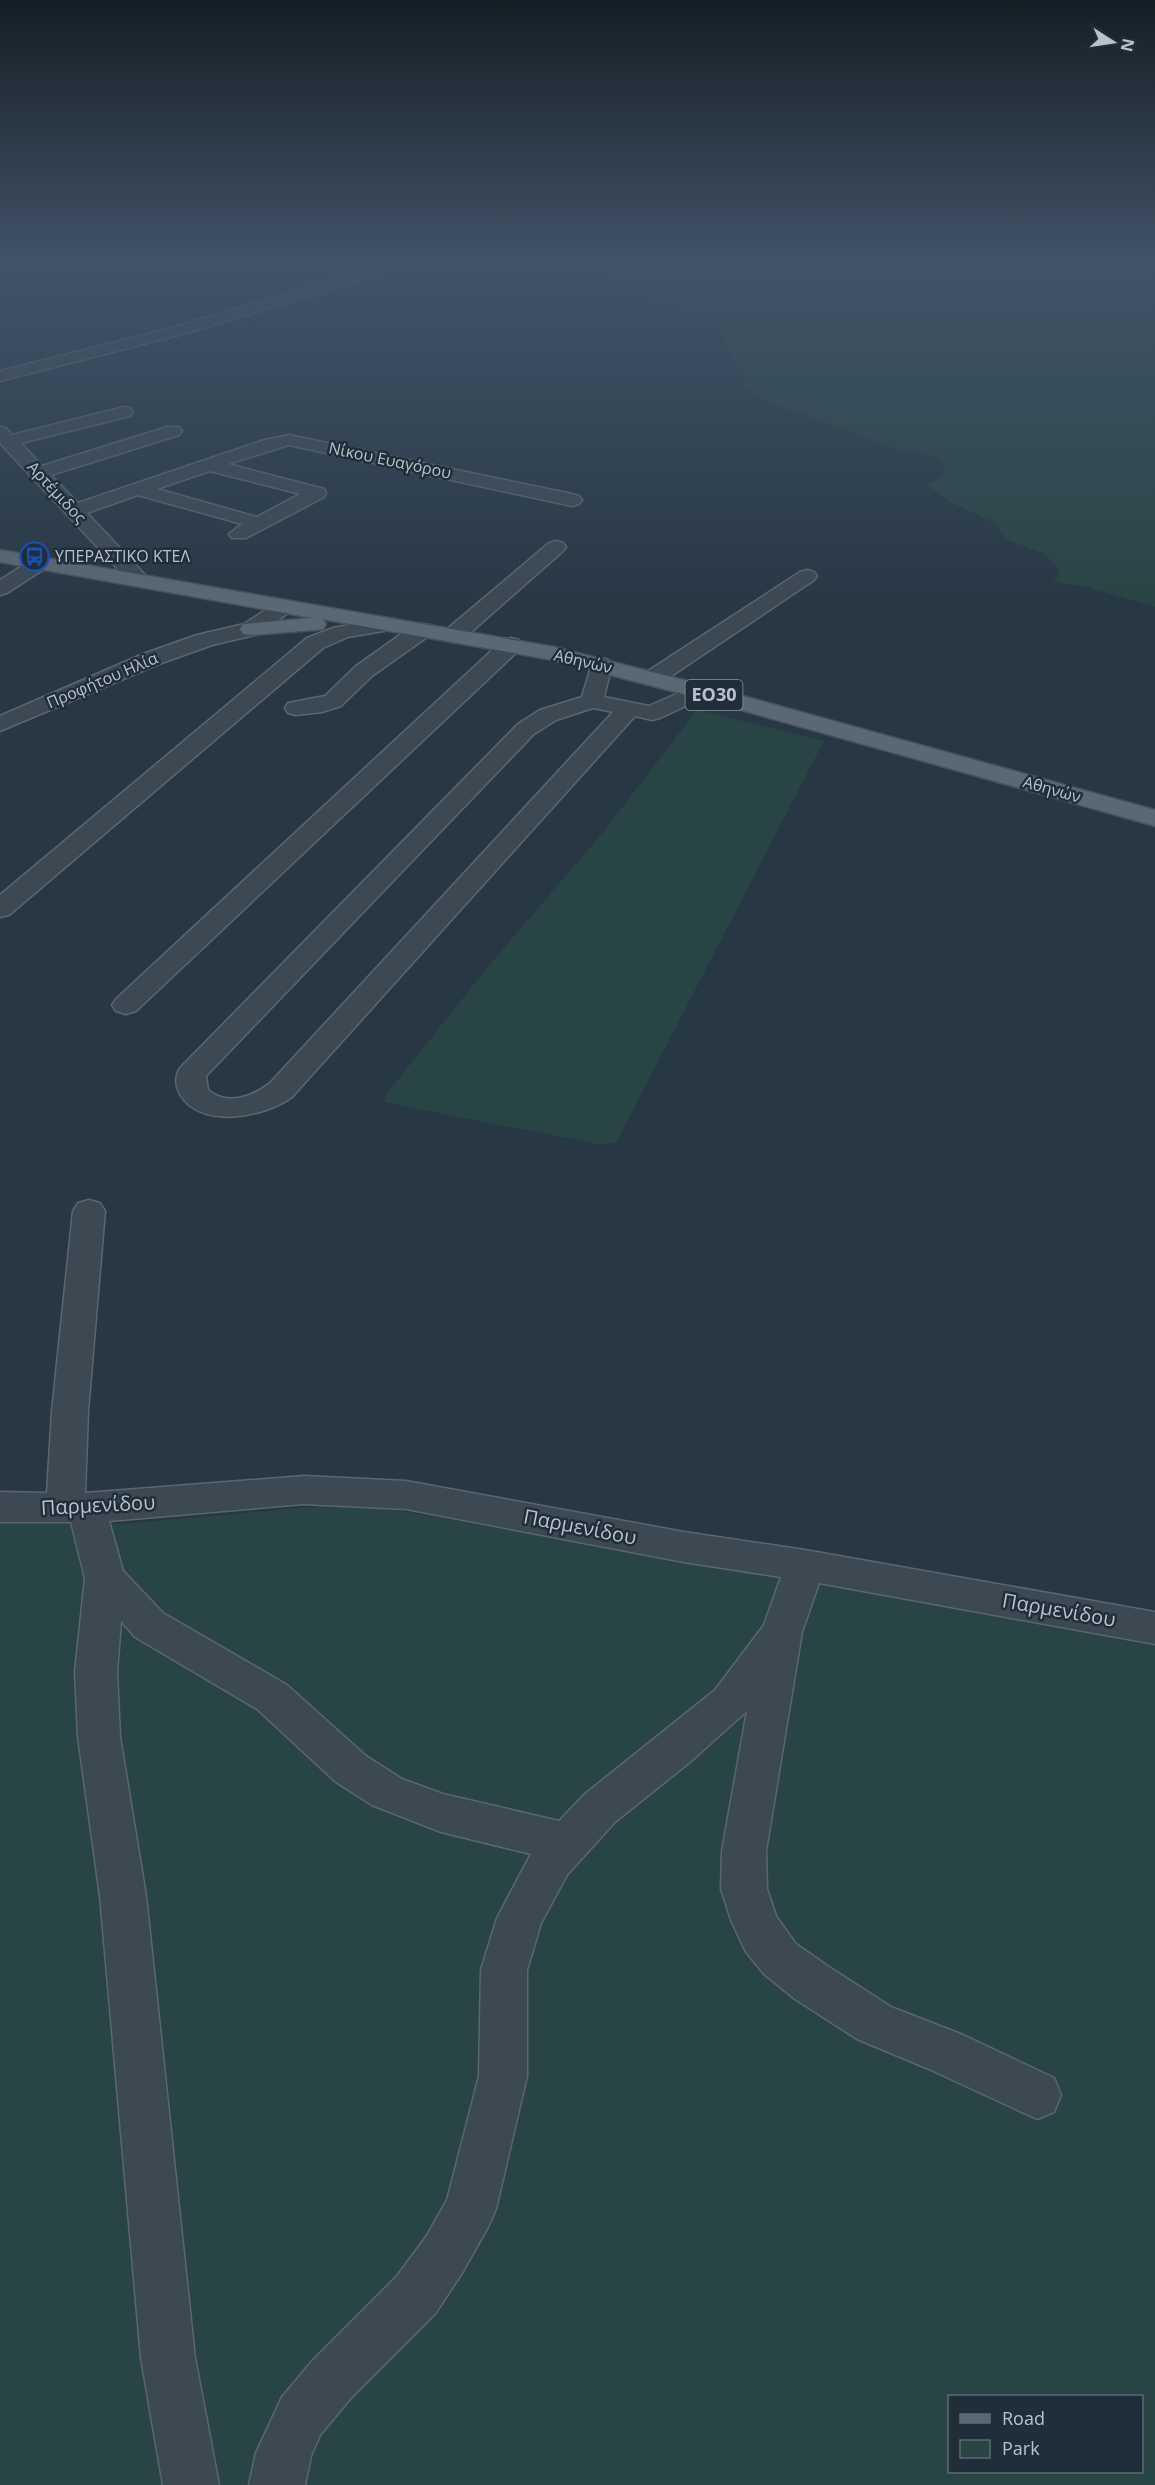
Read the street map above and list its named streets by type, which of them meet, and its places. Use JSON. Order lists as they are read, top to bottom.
{
  "streets": {
    "main road": ["Αθηνών", "ΕΟ30"],
    "street": [
      "Νίκου Ευαγόρου",
      "Αρτέμιδος",
      "Προφήτου Ηλία",
      "Παρμενίδου"
    ]
  },
  "crossings": [
    ["Νίκου Ευαγόρου", "Αρτέμιδος"],
    ["Αρτέμιδος", "Αθηνών"]
  ],
  "places": {
    "bus stop": ["ΥΠΕΡΑΣΤΙΚΟ ΚΤΕΛ"]
  },
  "legend": ["Road", "Park"],
  "north": "right"
}
